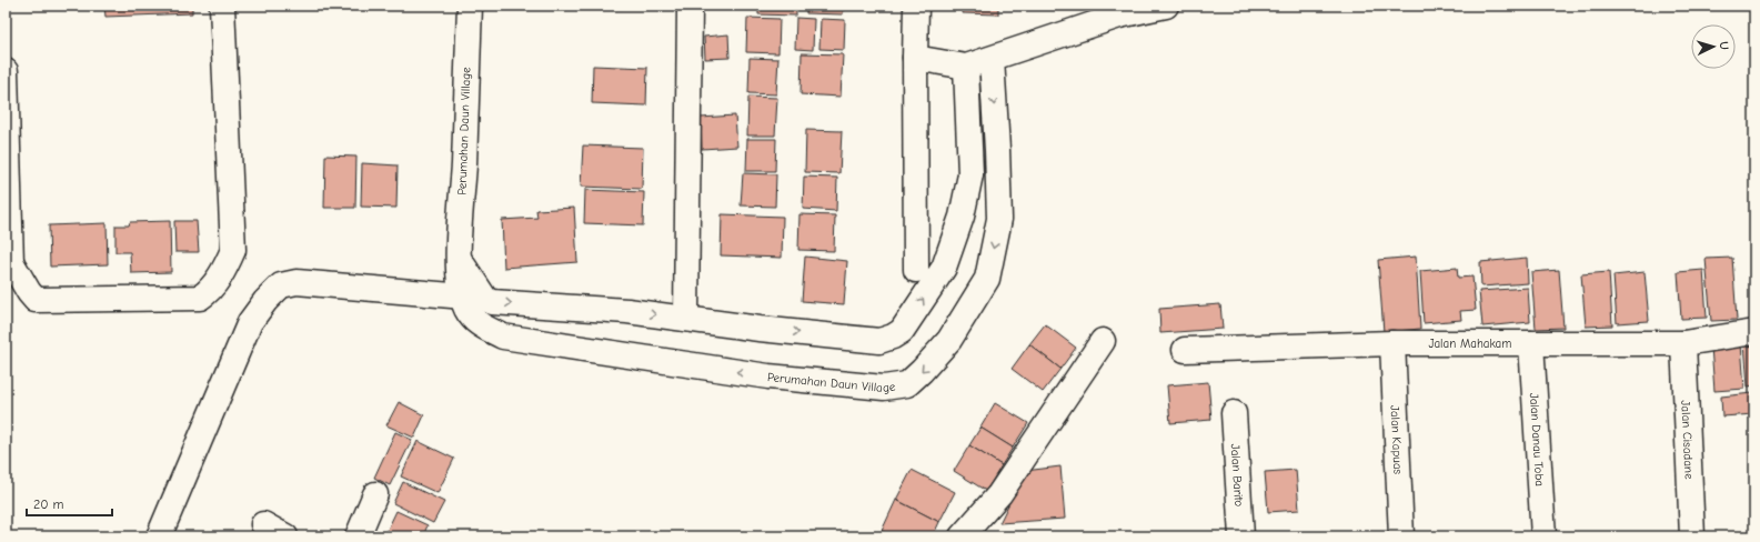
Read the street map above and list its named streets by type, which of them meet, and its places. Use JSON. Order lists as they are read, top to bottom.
{
  "streets": {
    "street": [
      "Perumahan Daun Village",
      "Jalan Mahakam",
      "Jalan Kapuas",
      "Jalan Danau Toba",
      "Jalan Cisadane",
      "Jalan Barito"
    ]
  },
  "crossings": [
    ["Jalan Mahakam", "Jalan Kapuas"],
    ["Jalan Mahakam", "Jalan Danau Toba"],
    ["Jalan Mahakam", "Jalan Cisadane"]
  ],
  "scale_bar": "20 m",
  "north": "right"
}
